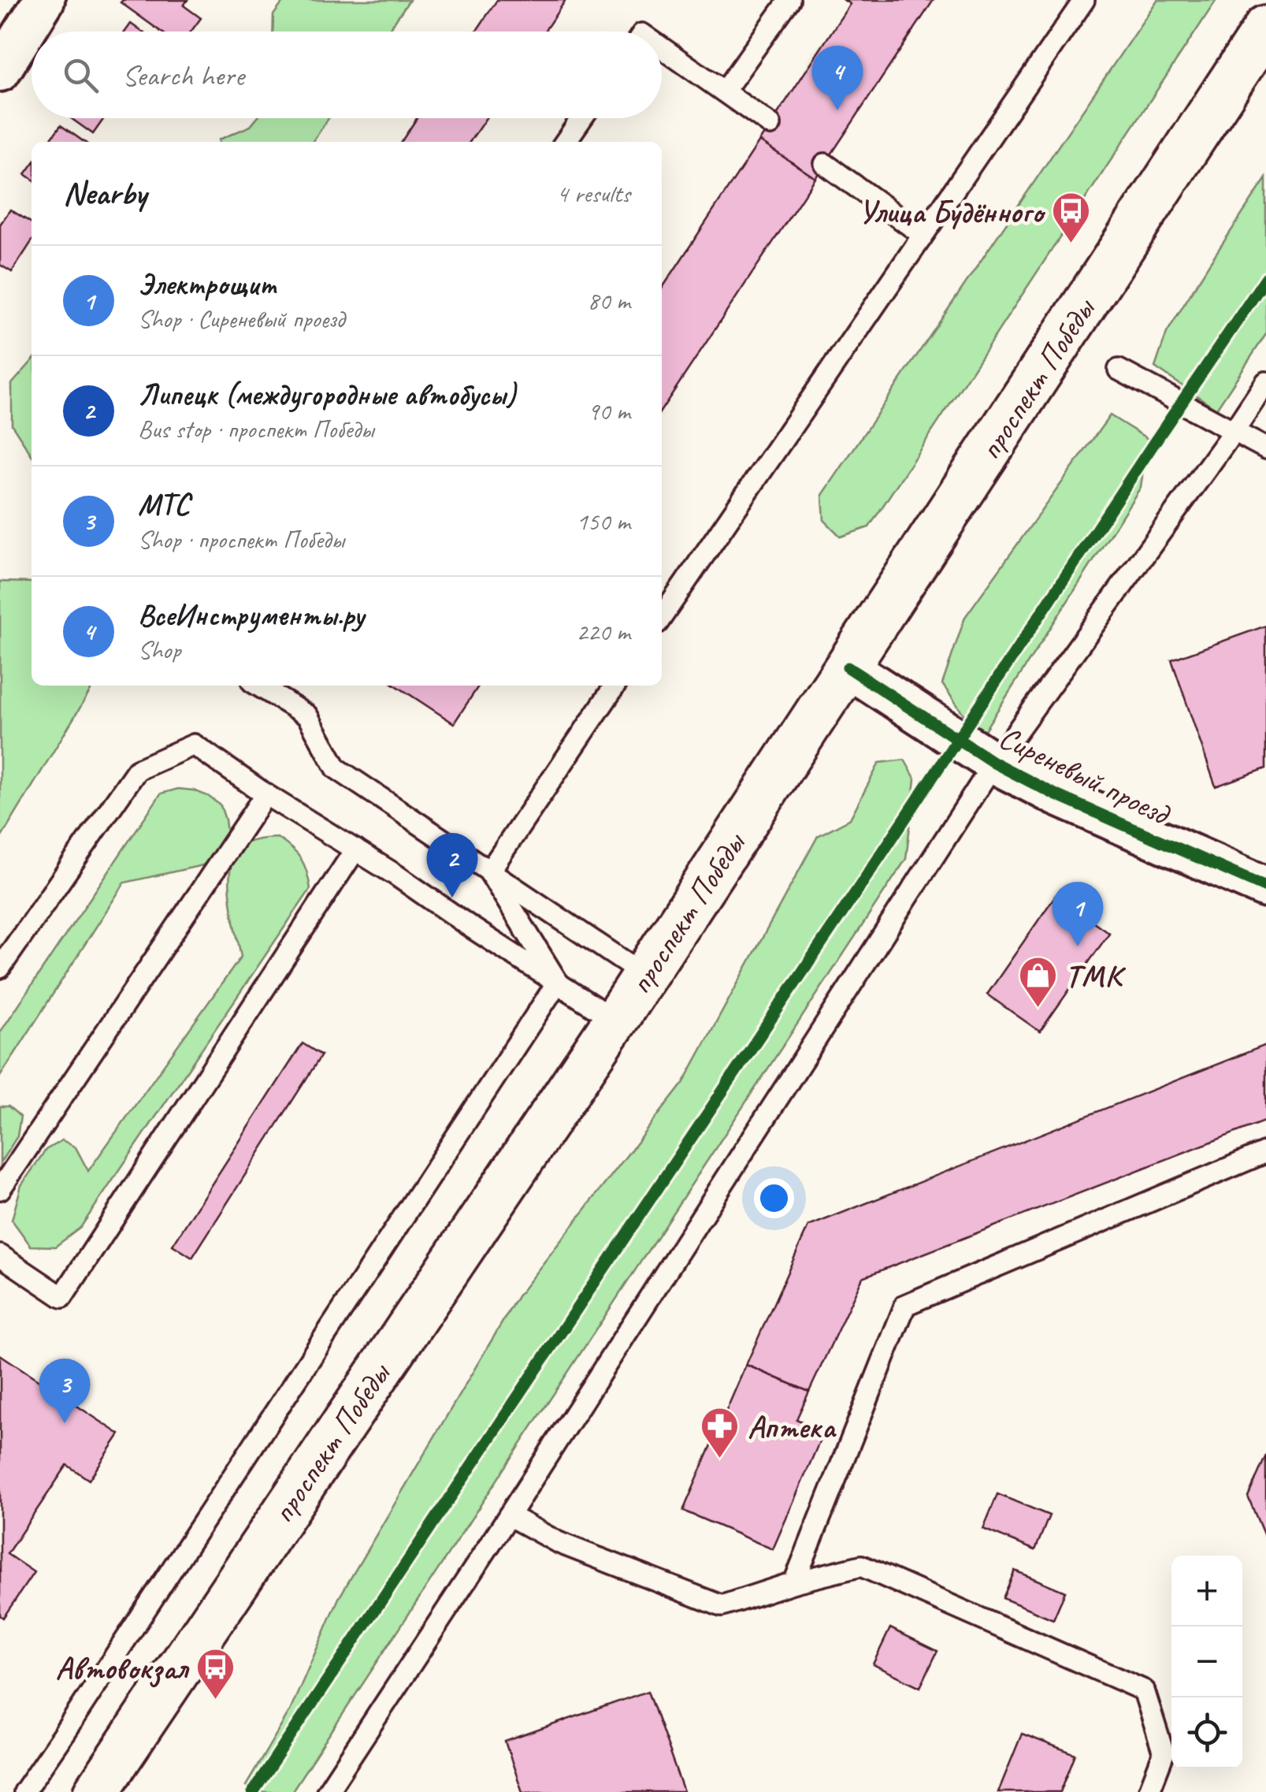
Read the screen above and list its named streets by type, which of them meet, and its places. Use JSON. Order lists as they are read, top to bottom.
{
  "streets": {
    "main road": ["проспект Победы"],
    "street": ["Сиреневый проезд"]
  },
  "crossings": [
    ["проспект Победы", "Сиреневый проезд"]
  ],
  "places": {
    "bus stop": ["Улица Будённого", "Автовокзал"],
    "shop": ["ТМК"],
    "pharmacy": ["Аптека"]
  },
  "page": {
    "search": "Search here",
    "pins": [
      "4",
      "2",
      "1",
      "3"
    ],
    "heading": ["Nearby", "4 results"],
    "list": [
      {
        "mark": "1",
        "name": "Электрощит",
        "note": "Shop · Сиреневый проезд",
        "value": "80 m"
      },
      {
        "mark": "2",
        "name": "Липецк (междугородные автобусы)",
        "note": "Bus stop · проспект Победы",
        "value": "90 m"
      },
      {
        "mark": "3",
        "name": "МТС",
        "note": "Shop · проспект Победы",
        "value": "150 m"
      },
      {
        "mark": "4",
        "name": "ВсеИнструменты.ру",
        "note": "Shop",
        "value": "220 m"
      }
    ],
    "map_buttons": ["+", "−"]
  }
}
